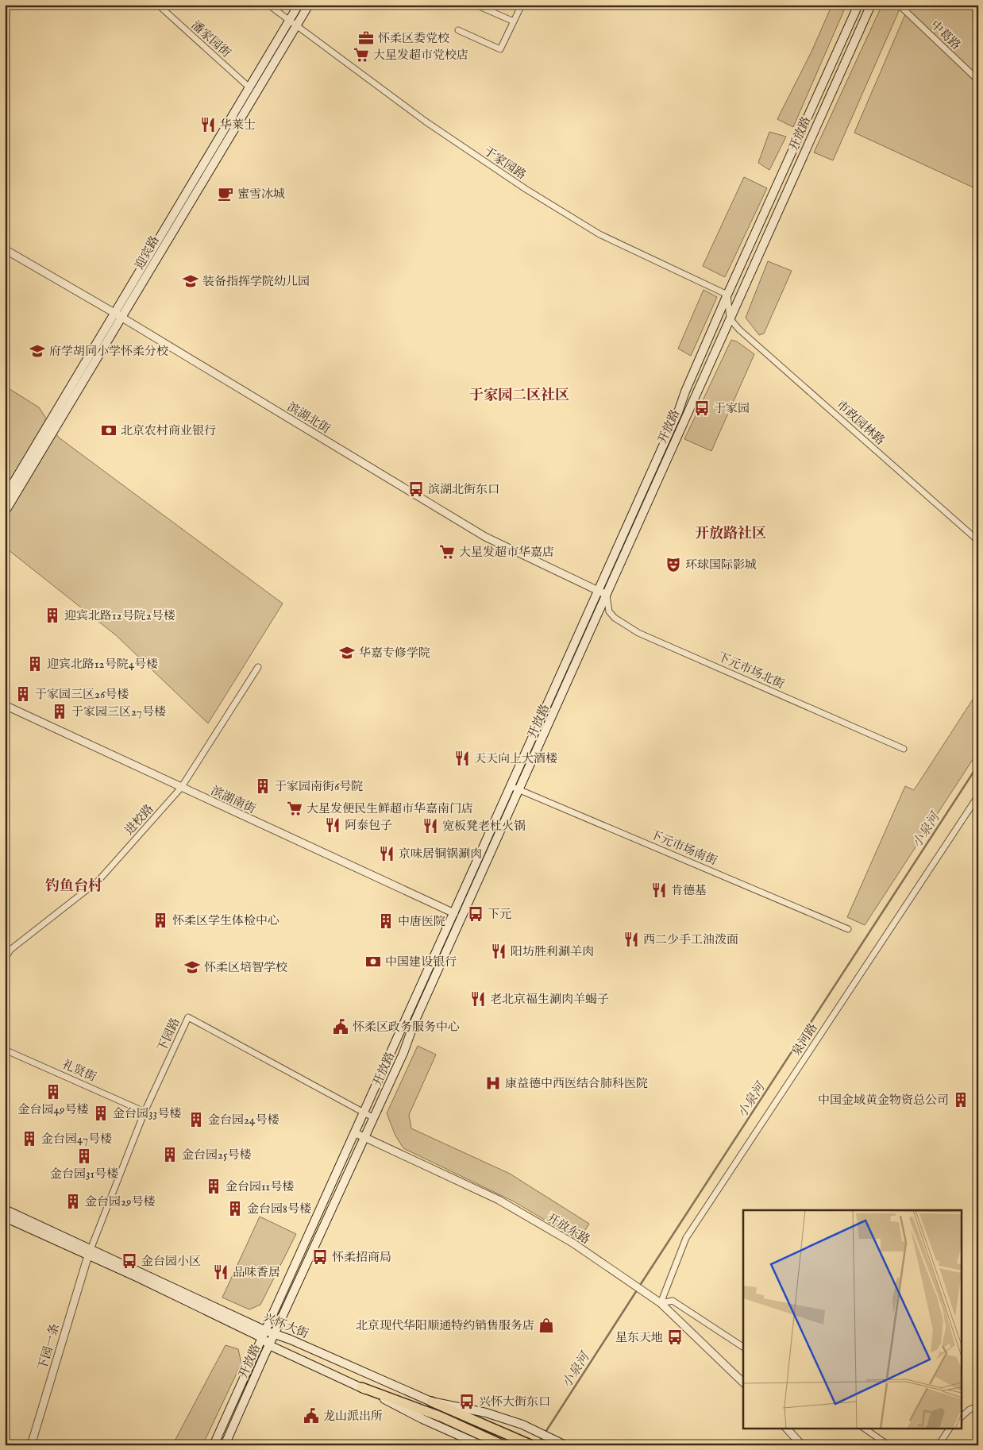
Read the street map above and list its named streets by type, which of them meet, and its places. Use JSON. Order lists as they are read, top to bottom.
{
  "streets": {
    "main road": ["开放路", "迎宾路", "兴怀大街"],
    "street": [
      "中葛路",
      "潘家园街",
      "于家园路",
      "滨湖北街",
      "市政园林路",
      "下元市场北街",
      "滨湖南街",
      "进校路",
      "下元市场南街",
      "下园路",
      "泉河路",
      "礼贤街",
      "开放东路",
      "下园一条"
    ]
  },
  "crossings": [
    ["潘家园街", "迎宾路"],
    ["开放路", "于家园路"],
    ["开放路", "滨湖北街"],
    ["开放路", "市政园林路"],
    ["开放路", "下元市场北街"],
    ["开放路", "滨湖南街"],
    ["开放路", "下元市场南街"],
    ["开放路", "下园路"],
    ["开放路", "开放东路"],
    ["开放路", "兴怀大街"],
    ["于家园路", "迎宾路"],
    ["迎宾路", "滨湖北街"],
    ["滨湖北街", "下元市场北街"],
    ["滨湖南街", "进校路"],
    ["下园路", "礼贤街"],
    ["下园路", "兴怀大街"],
    ["下园路", "下园一条"],
    ["泉河路", "开放东路"],
    ["兴怀大街", "下园一条"]
  ],
  "districts": ["于家园二区社区", "开放路社区", "钓鱼台村"],
  "water": ["小泉河"],
  "places": {
    "office": ["怀柔区委党校"],
    "supermarket": ["大星发超市党校店", "大星发超市华嘉店", "大星发便民生鲜超市华嘉南门店"],
    "restaurant": [
      "华莱士",
      "天天向上大酒楼",
      "阿泰包子",
      "宽板凳老杜火锅",
      "京味居铜锅涮肉",
      "肯德基",
      "西二少手工油泼面",
      "阳坊胜利涮羊肉",
      "老北京福生涮肉羊蝎子",
      "品味香居"
    ],
    "cafe": ["蜜雪冰城"],
    "school or university": [
      "装备指挥学院幼儿园",
      "府学胡同小学怀柔分校",
      "华嘉专修学院",
      "怀柔区培智学校"
    ],
    "bus stop": [
      "于家园",
      "滨湖北街东口",
      "下元",
      "怀柔招商局",
      "金台园小区",
      "星东天地",
      "兴怀大街东口"
    ],
    "bank": ["北京农村商业银行", "中国建设银行"],
    "theatre": ["环球国际影城"],
    "building": [
      "迎宾北路12号院2号楼",
      "迎宾北路12号院4号楼",
      "于家园三区26号楼",
      "于家园三区27号楼",
      "于家园南街6号院",
      "怀柔区学生体检中心",
      "中唐医院",
      "金台园49号楼",
      "中国金域黄金物资总公司",
      "金台园33号楼",
      "金台园24号楼",
      "金台园47号楼",
      "金台园25号楼",
      "金台园31号楼",
      "金台园11号楼",
      "金台园29号楼",
      "金台园8号楼"
    ],
    "public building": ["怀柔区政务服务中心", "龙山派出所"],
    "hospital": ["康益德中西医结合肺科医院"],
    "shop": ["北京现代华阳顺通特约销售服务店"]
  }
}
